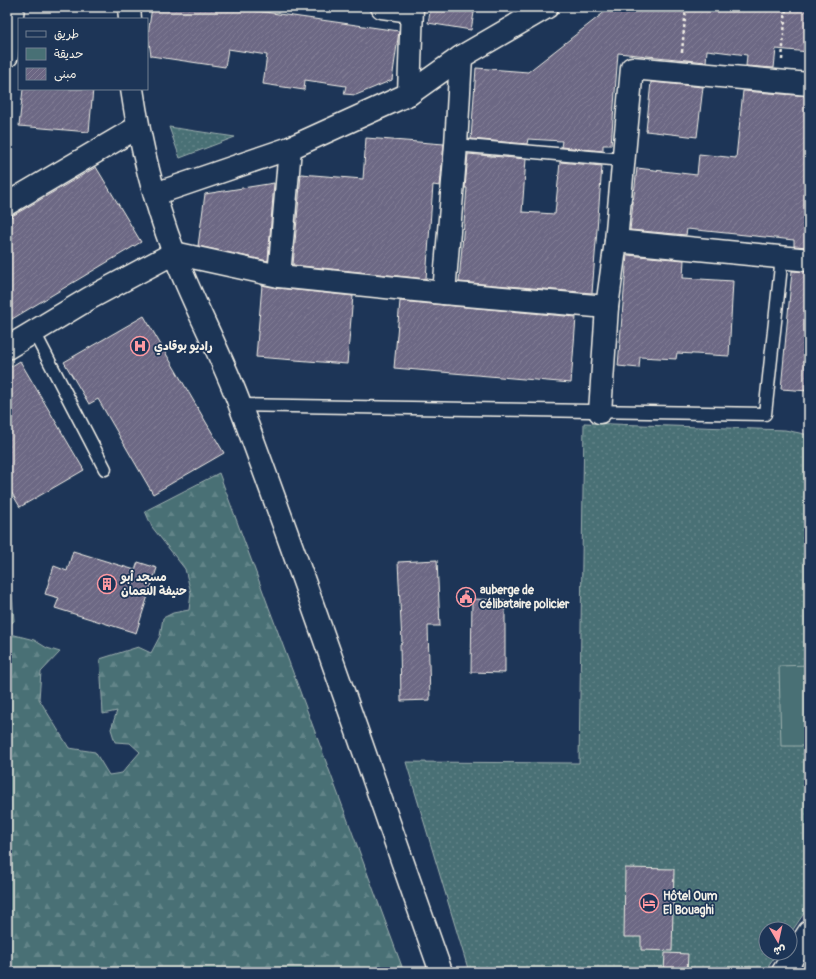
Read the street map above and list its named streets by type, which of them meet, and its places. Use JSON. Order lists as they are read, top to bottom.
{
  "places": {
    "hospital": ["راديو بوقادي"],
    "building": ["مسجد أبو حنيفة النعمان"],
    "public building": ["auberge de célibataire policier"],
    "hotel": ["Hôtel Oum El Bouaghi"]
  },
  "legend": ["طريق", "حديقة", "مبنى"],
  "north": "bottom"
}
